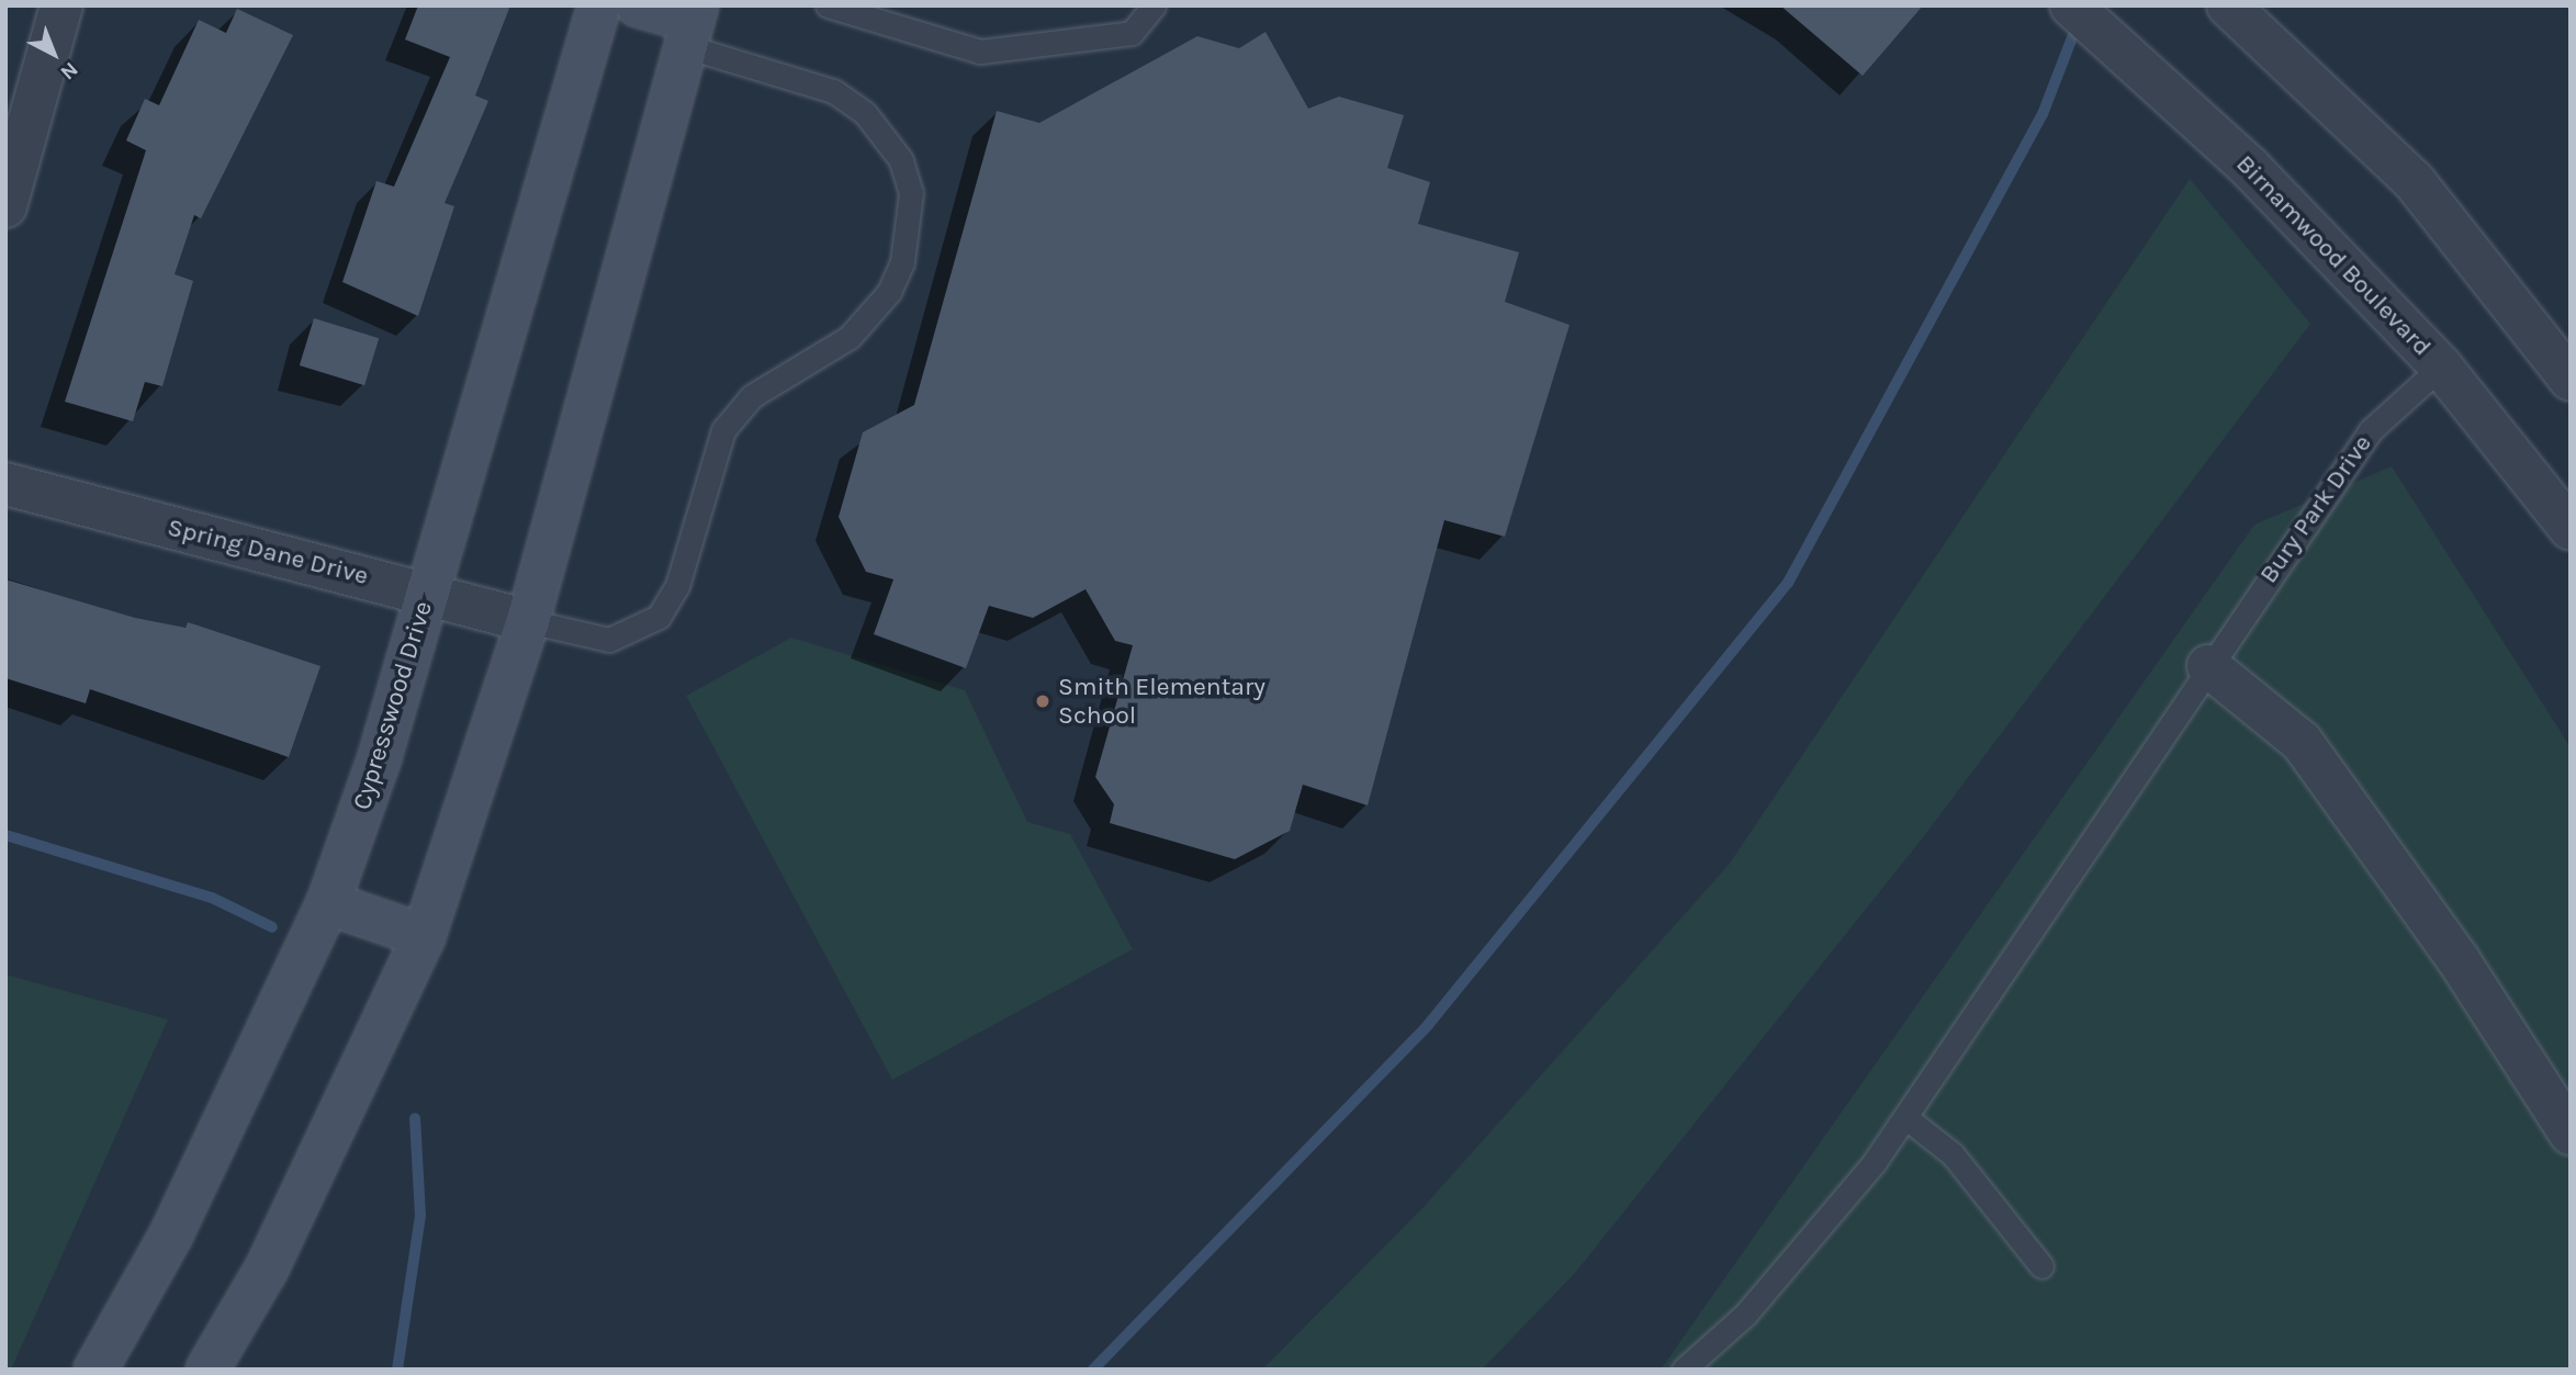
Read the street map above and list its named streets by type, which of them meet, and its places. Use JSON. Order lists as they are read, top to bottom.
{
  "streets": {
    "main road": ["Cypresswood Drive"],
    "street": ["Birnamwood Boulevard", "Spring Dane Drive"],
    "lane": ["Bury Park Drive"]
  },
  "crossings": [
    ["Birnamwood Boulevard", "Bury Park Drive"],
    ["Spring Dane Drive", "Cypresswood Drive"]
  ],
  "places": ["Smith Elementary School"],
  "north": "bottom right"
}
